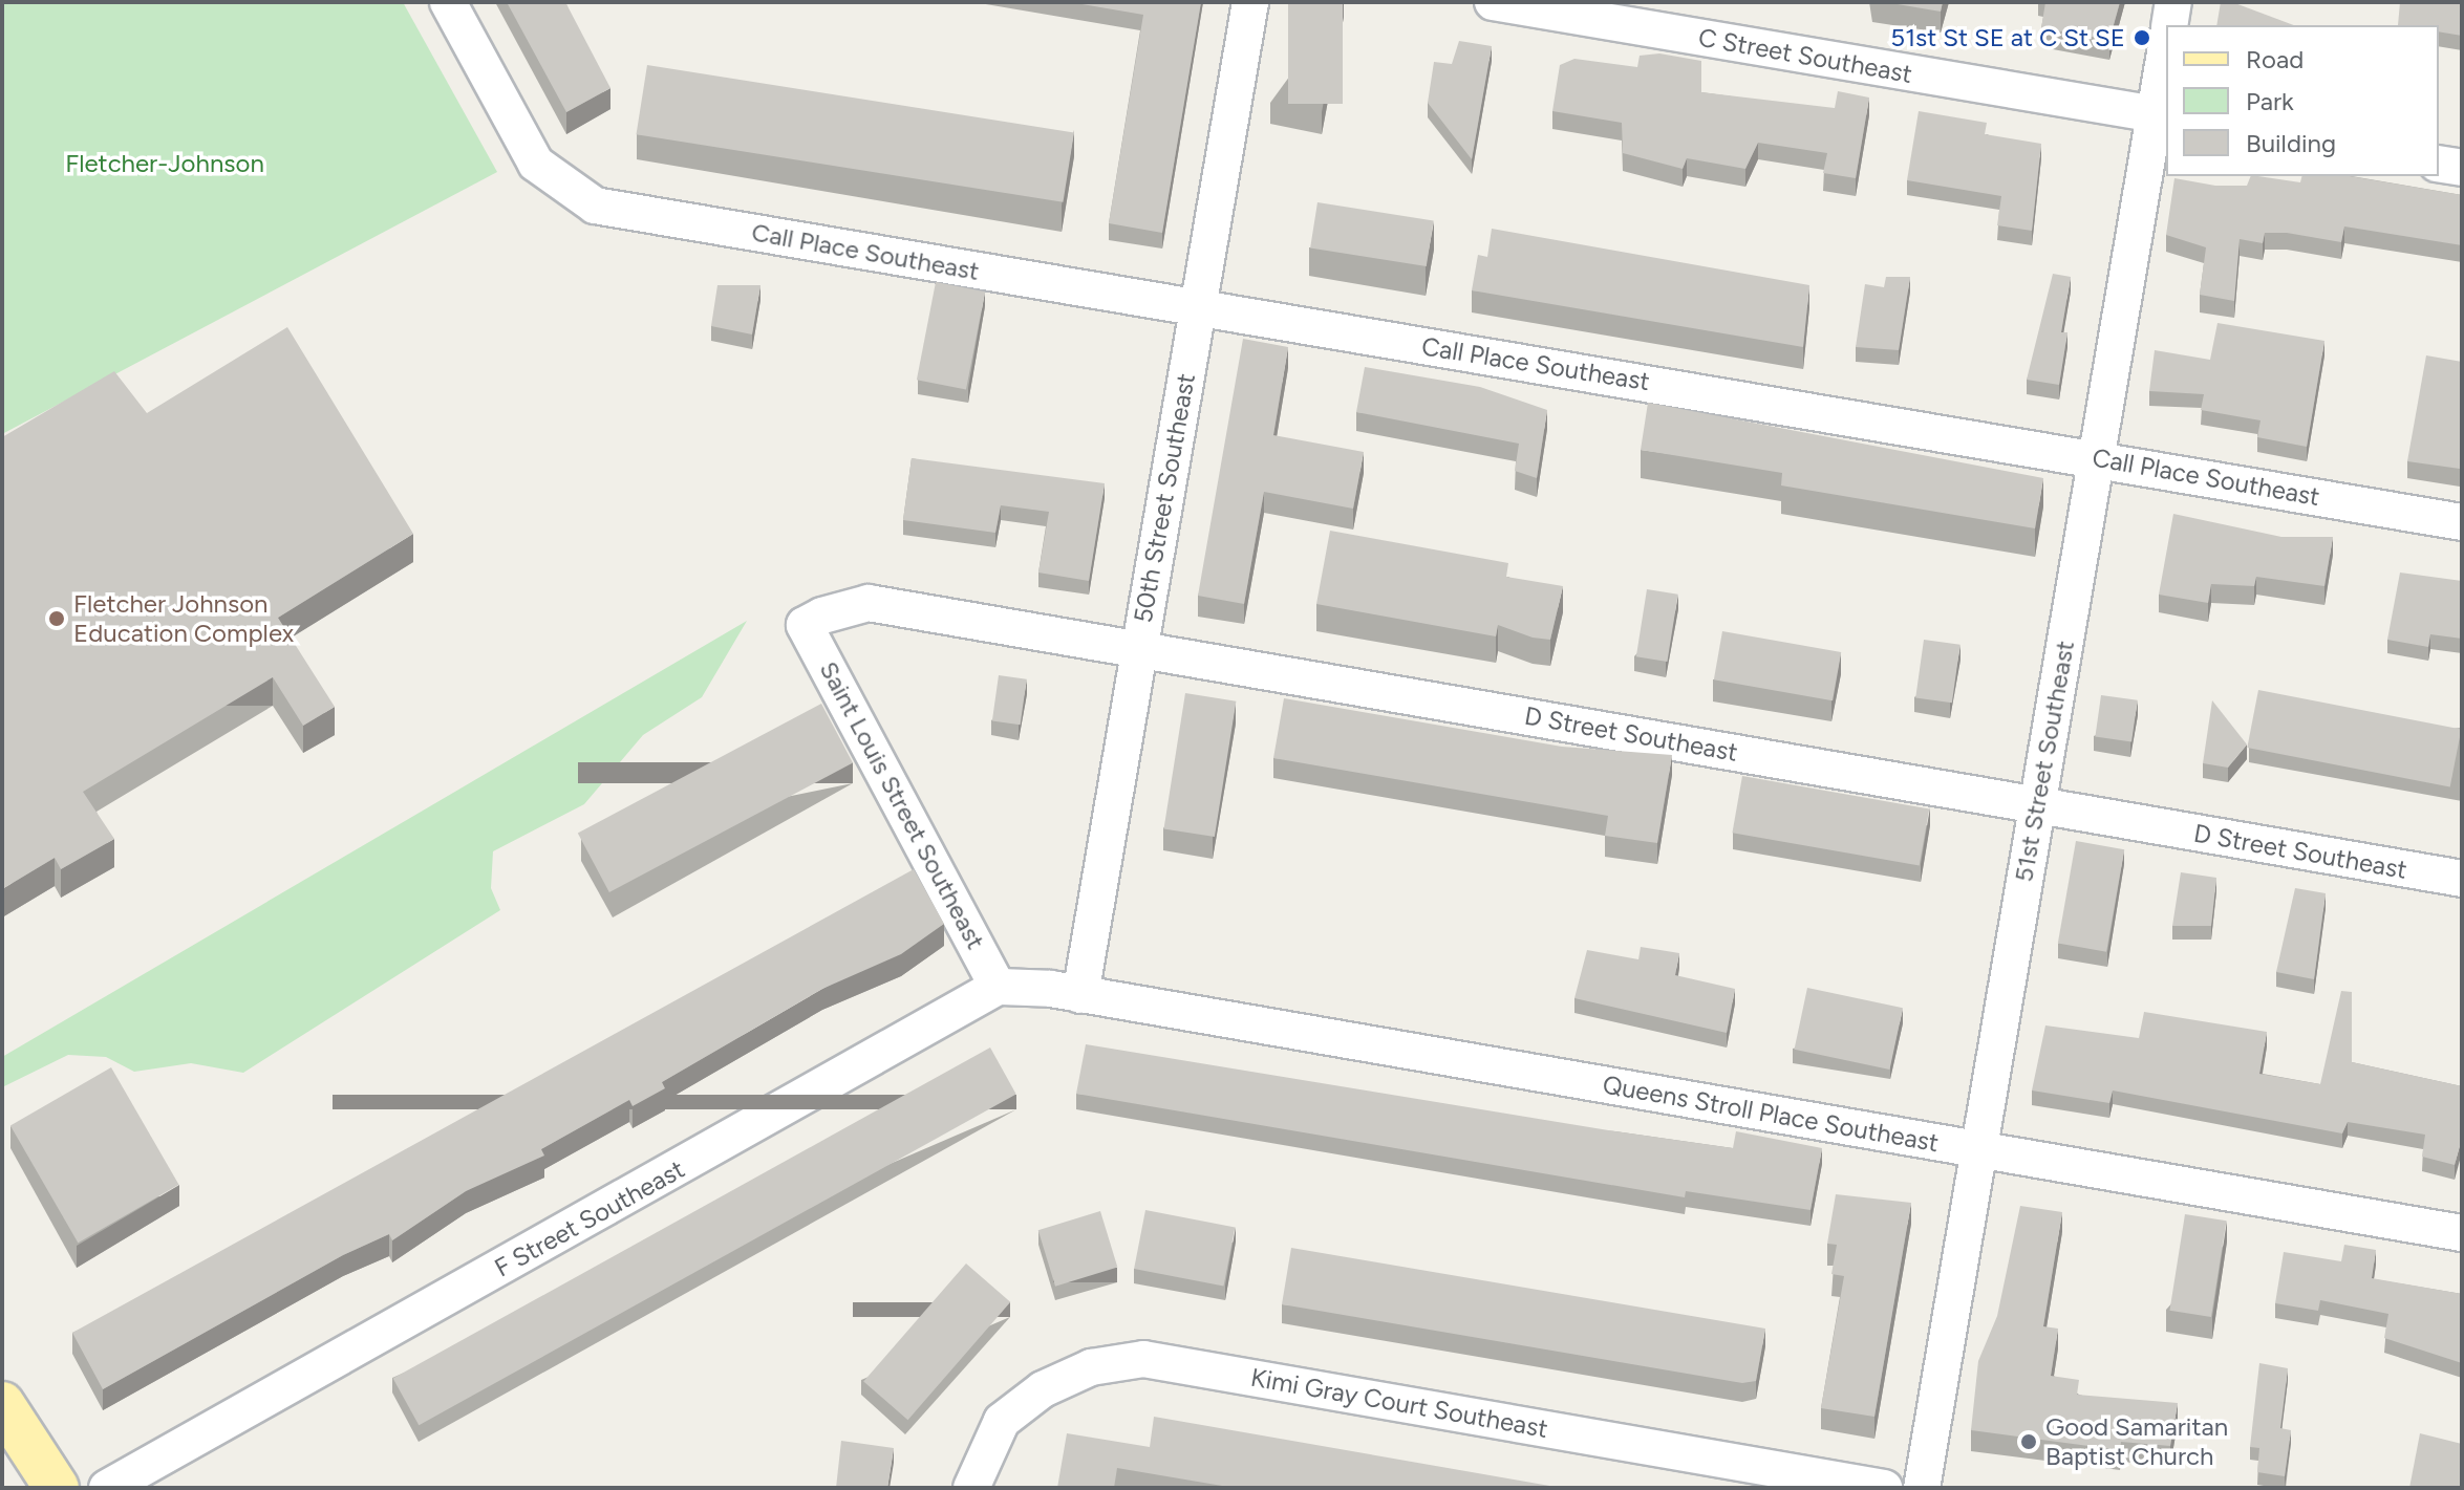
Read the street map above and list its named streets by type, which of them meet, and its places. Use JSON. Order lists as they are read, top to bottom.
{
  "streets": {
    "street": [
      "C Street Southeast",
      "Call Place Southeast",
      "50th Street Southeast",
      "D Street Southeast",
      "51st Street Southeast",
      "Saint Louis Street Southeast",
      "Queens Stroll Place Southeast",
      "F Street Southeast",
      "Kimi Gray Court Southeast"
    ]
  },
  "crossings": [
    ["C Street Southeast", "51st Street Southeast"],
    ["Call Place Southeast", "50th Street Southeast"],
    ["Call Place Southeast", "51st Street Southeast"],
    ["50th Street Southeast", "D Street Southeast"],
    ["50th Street Southeast", "Queens Stroll Place Southeast"],
    ["D Street Southeast", "51st Street Southeast"],
    ["D Street Southeast", "Saint Louis Street Southeast"],
    ["51st Street Southeast", "Queens Stroll Place Southeast"],
    ["Saint Louis Street Southeast", "F Street Southeast"]
  ],
  "parks": ["Fletcher-Johnson"],
  "places": ["51st St SE at C St SE", "Fletcher Johnson Education Complex", "Good Samaritan Baptist Church"],
  "legend": ["Road", "Park", "Building"]
}
